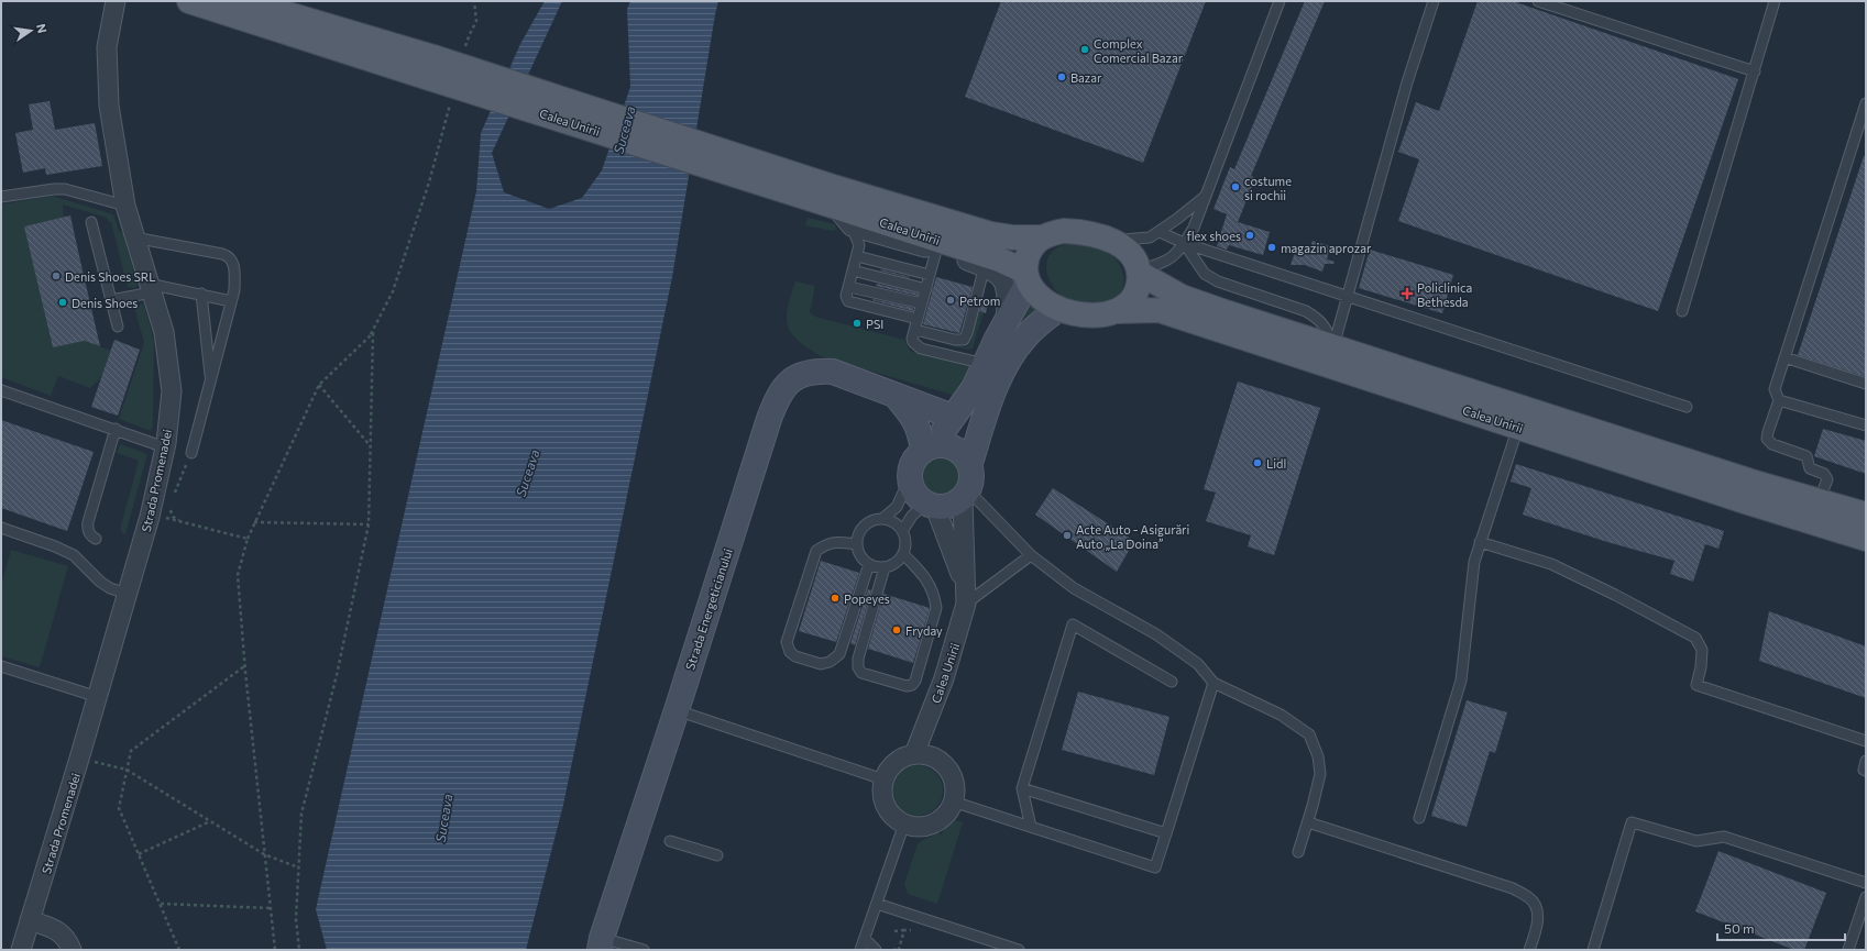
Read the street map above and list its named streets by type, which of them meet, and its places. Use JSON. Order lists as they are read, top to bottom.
{
  "streets": {
    "main road": ["Calea Unirii"],
    "street": ["Strada Promenadei", "Strada Energeticianului"]
  },
  "crossings": [
    ["Calea Unirii", "Strada Energeticianului"]
  ],
  "water": ["Suceava"],
  "places": {
    "other": [
      "Complex Comercial Bazar",
      "Bazar",
      "costume si rochii",
      "flex shoes",
      "magazin aprozar",
      "Denis Shoes SRL",
      "Petrom",
      "Denis Shoes",
      "PSI",
      "Lidl",
      "Acte Auto - Asigurări Auto „La Doina”",
      "Popeyes",
      "Fryday"
    ],
    "health": ["Policlinica Bethesda"]
  },
  "scale_bar": "50 m",
  "north": "right"
}
